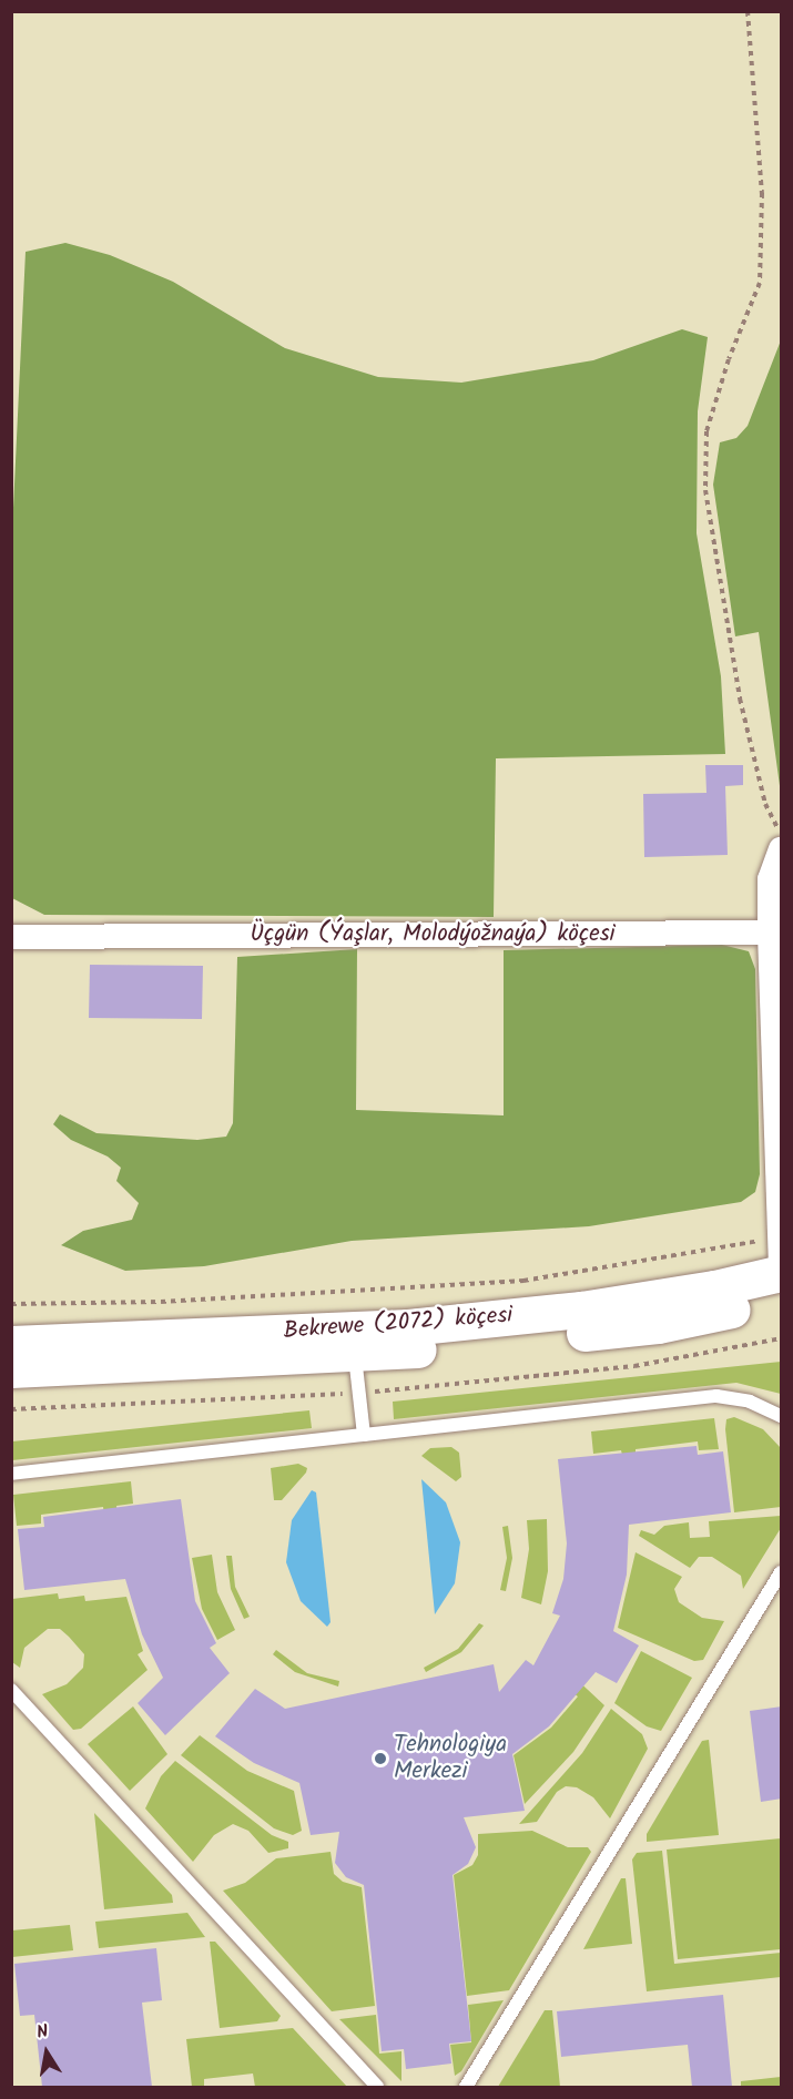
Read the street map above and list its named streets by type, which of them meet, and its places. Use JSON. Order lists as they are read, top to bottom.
{
  "streets": {
    "main road": ["Bekrewe (2072) köçesi"],
    "street": ["Üçgün (Ýaşlar, Molodýožnaýa) köçesi"]
  },
  "places": ["Tehnologiya Merkezi"],
  "north": "top"
}
